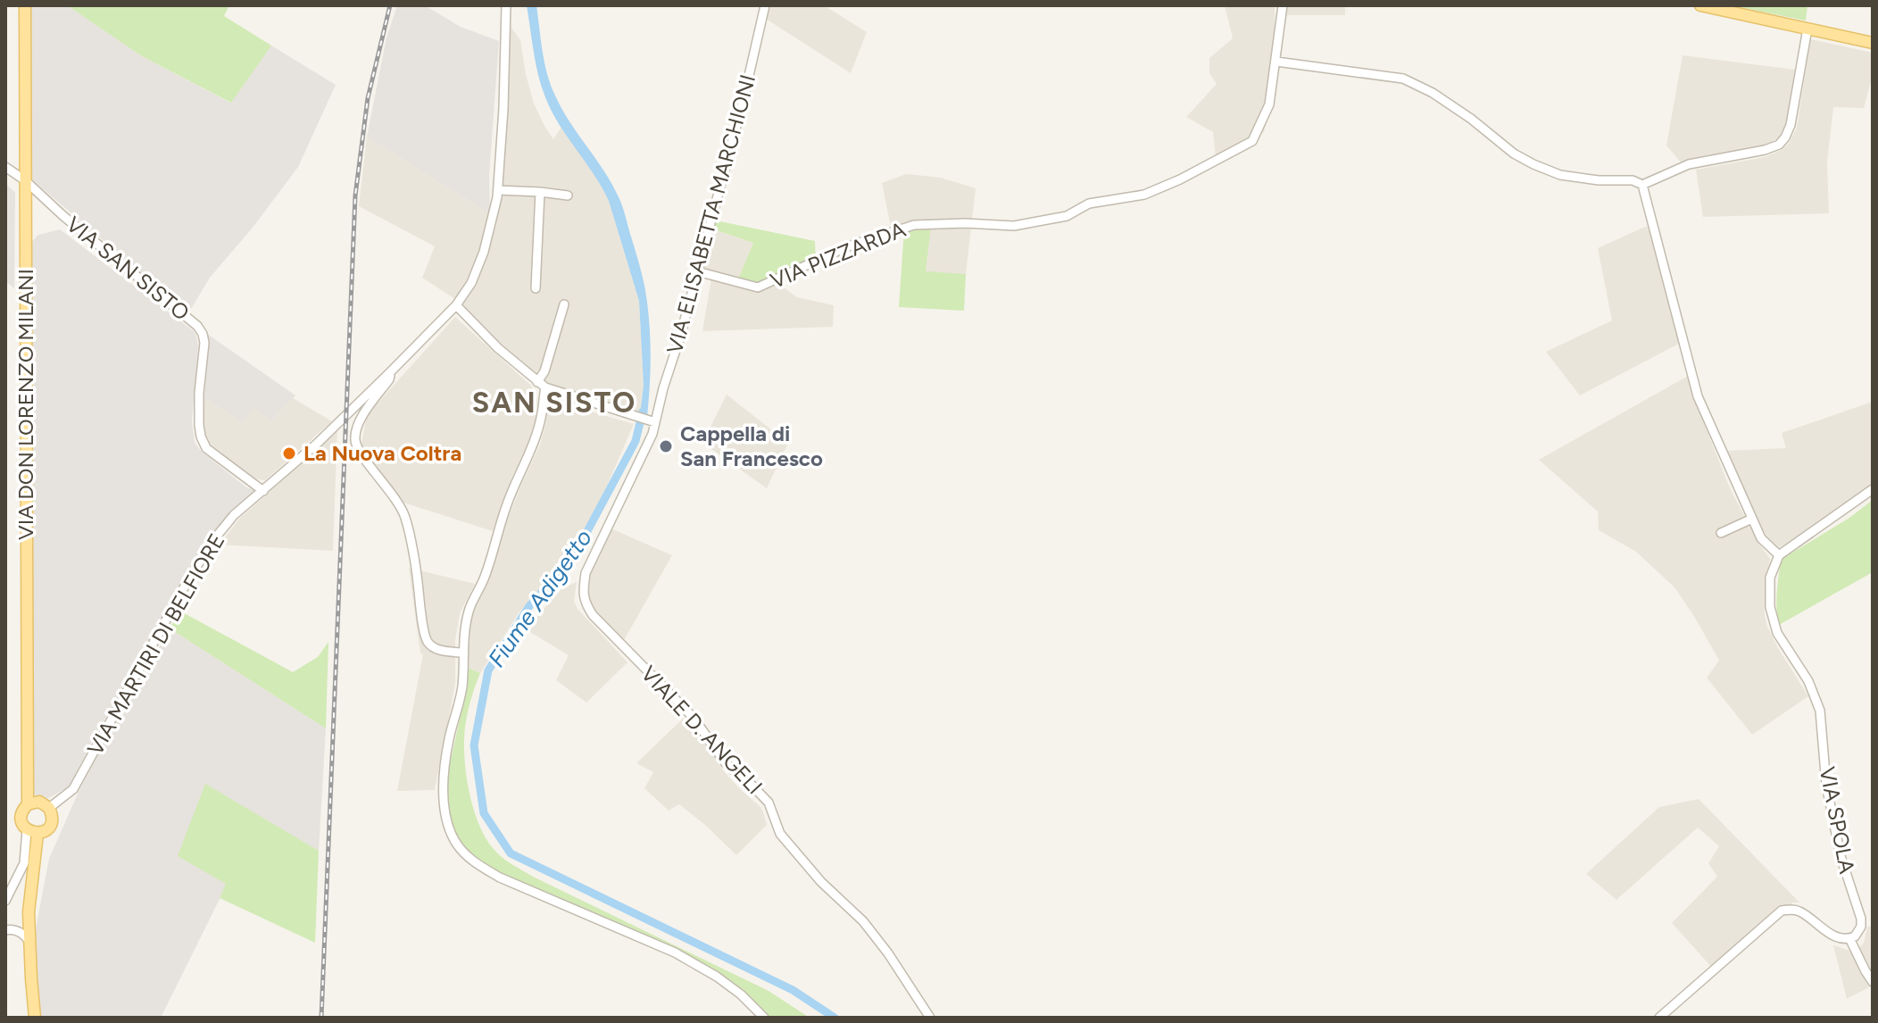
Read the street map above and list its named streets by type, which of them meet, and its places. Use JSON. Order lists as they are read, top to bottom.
{
  "streets": {
    "main road": ["VIA DON LORENZO MILANI"],
    "street": [
      "VIA ELISABETTA MARCHIONI",
      "VIA PIZZARDA",
      "VIA SAN SISTO",
      "VIA MARTIRI DI BELFIORE",
      "VIALE D. ANGELI",
      "VIA SPOLA"
    ]
  },
  "crossings": [
    ["VIA ELISABETTA MARCHIONI", "VIA PIZZARDA"],
    ["VIA ELISABETTA MARCHIONI", "VIALE D. ANGELI"],
    ["VIA SAN SISTO", "VIA DON LORENZO MILANI"],
    ["VIA SAN SISTO", "VIA MARTIRI DI BELFIORE"],
    ["VIA DON LORENZO MILANI", "VIA MARTIRI DI BELFIORE"]
  ],
  "districts": ["SAN SISTO"],
  "water": ["Fiume Adigetto"],
  "places": ["Cappella di San Francesco", "La Nuova Coltra"]
}
